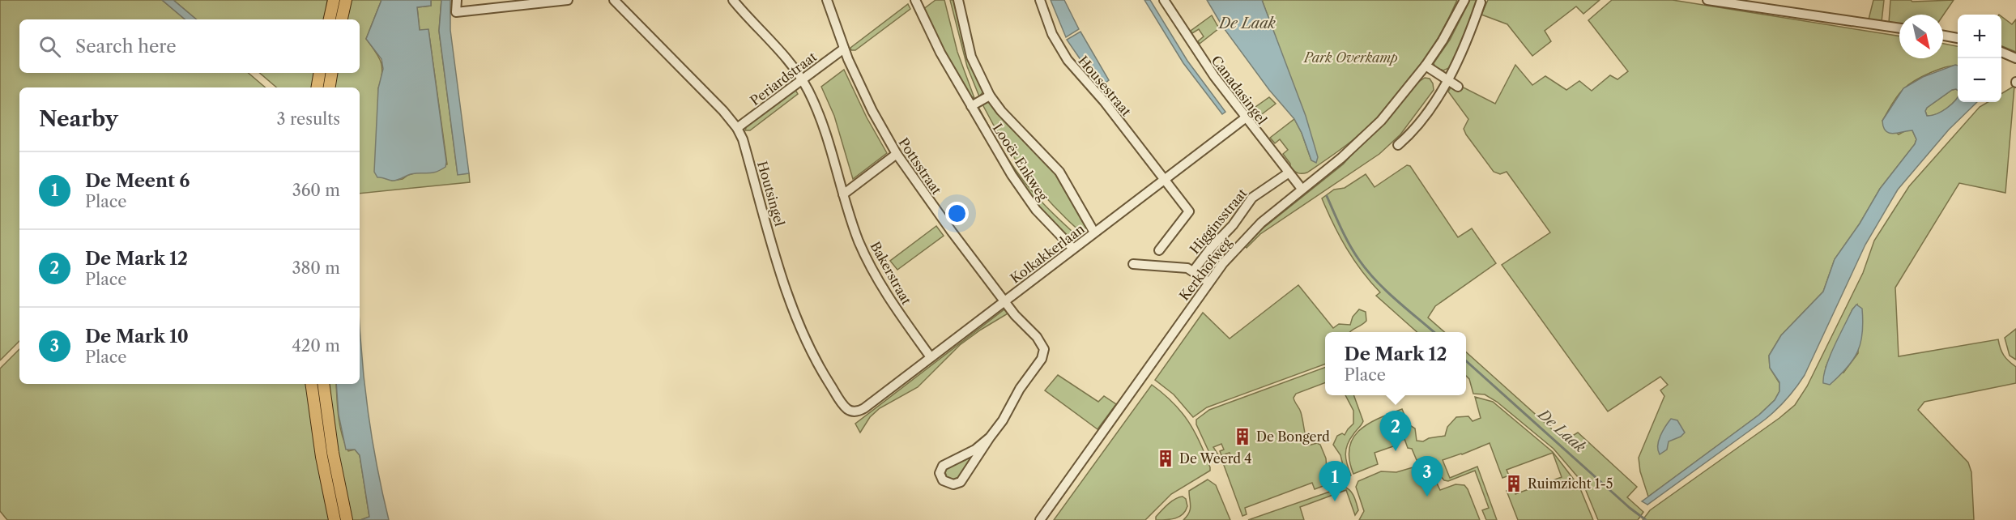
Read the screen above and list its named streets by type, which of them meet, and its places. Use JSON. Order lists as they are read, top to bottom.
{
  "streets": {
    "street": [
      "Periardstraat",
      "Housestraat",
      "Canadasingel",
      "Looër Enkweg",
      "Pottsstraat",
      "Houtsingel",
      "Higginsstraat",
      "Kolkakkerlaan",
      "Kerkhofweg",
      "Bakerstraat"
    ]
  },
  "crossings": [
    ["Periardstraat", "Pottsstraat"],
    ["Periardstraat", "Houtsingel"],
    ["Periardstraat", "Bakerstraat"],
    ["Housestraat", "Kolkakkerlaan"],
    ["Canadasingel", "Higginsstraat"],
    ["Canadasingel", "Kolkakkerlaan"],
    ["Canadasingel", "Kerkhofweg"],
    ["Looër Enkweg", "Kolkakkerlaan"],
    ["Pottsstraat", "Kolkakkerlaan"],
    ["Houtsingel", "Kolkakkerlaan"],
    ["Kolkakkerlaan", "Bakerstraat"]
  ],
  "water": ["De Laak"],
  "parks": ["Park Overkamp"],
  "places": {
    "building": ["De Bongerd", "De Weerd 4", "Ruimzicht 1-5"]
  },
  "north": "bottom right",
  "page": {
    "map_buttons": ["+", "−"],
    "search": "Search here",
    "heading": ["Nearby", "3 results"],
    "list": [
      {
        "mark": "1",
        "name": "De Meent 6",
        "note": "Place",
        "value": "360 m"
      },
      {
        "mark": "2",
        "name": "De Mark 12",
        "note": "Place",
        "value": "380 m"
      },
      {
        "mark": "3",
        "name": "De Mark 10",
        "note": "Place",
        "value": "420 m"
      }
    ],
    "popup": ["De Mark 12", "Place"],
    "pins": ["2", "3", "1"]
  }
}
